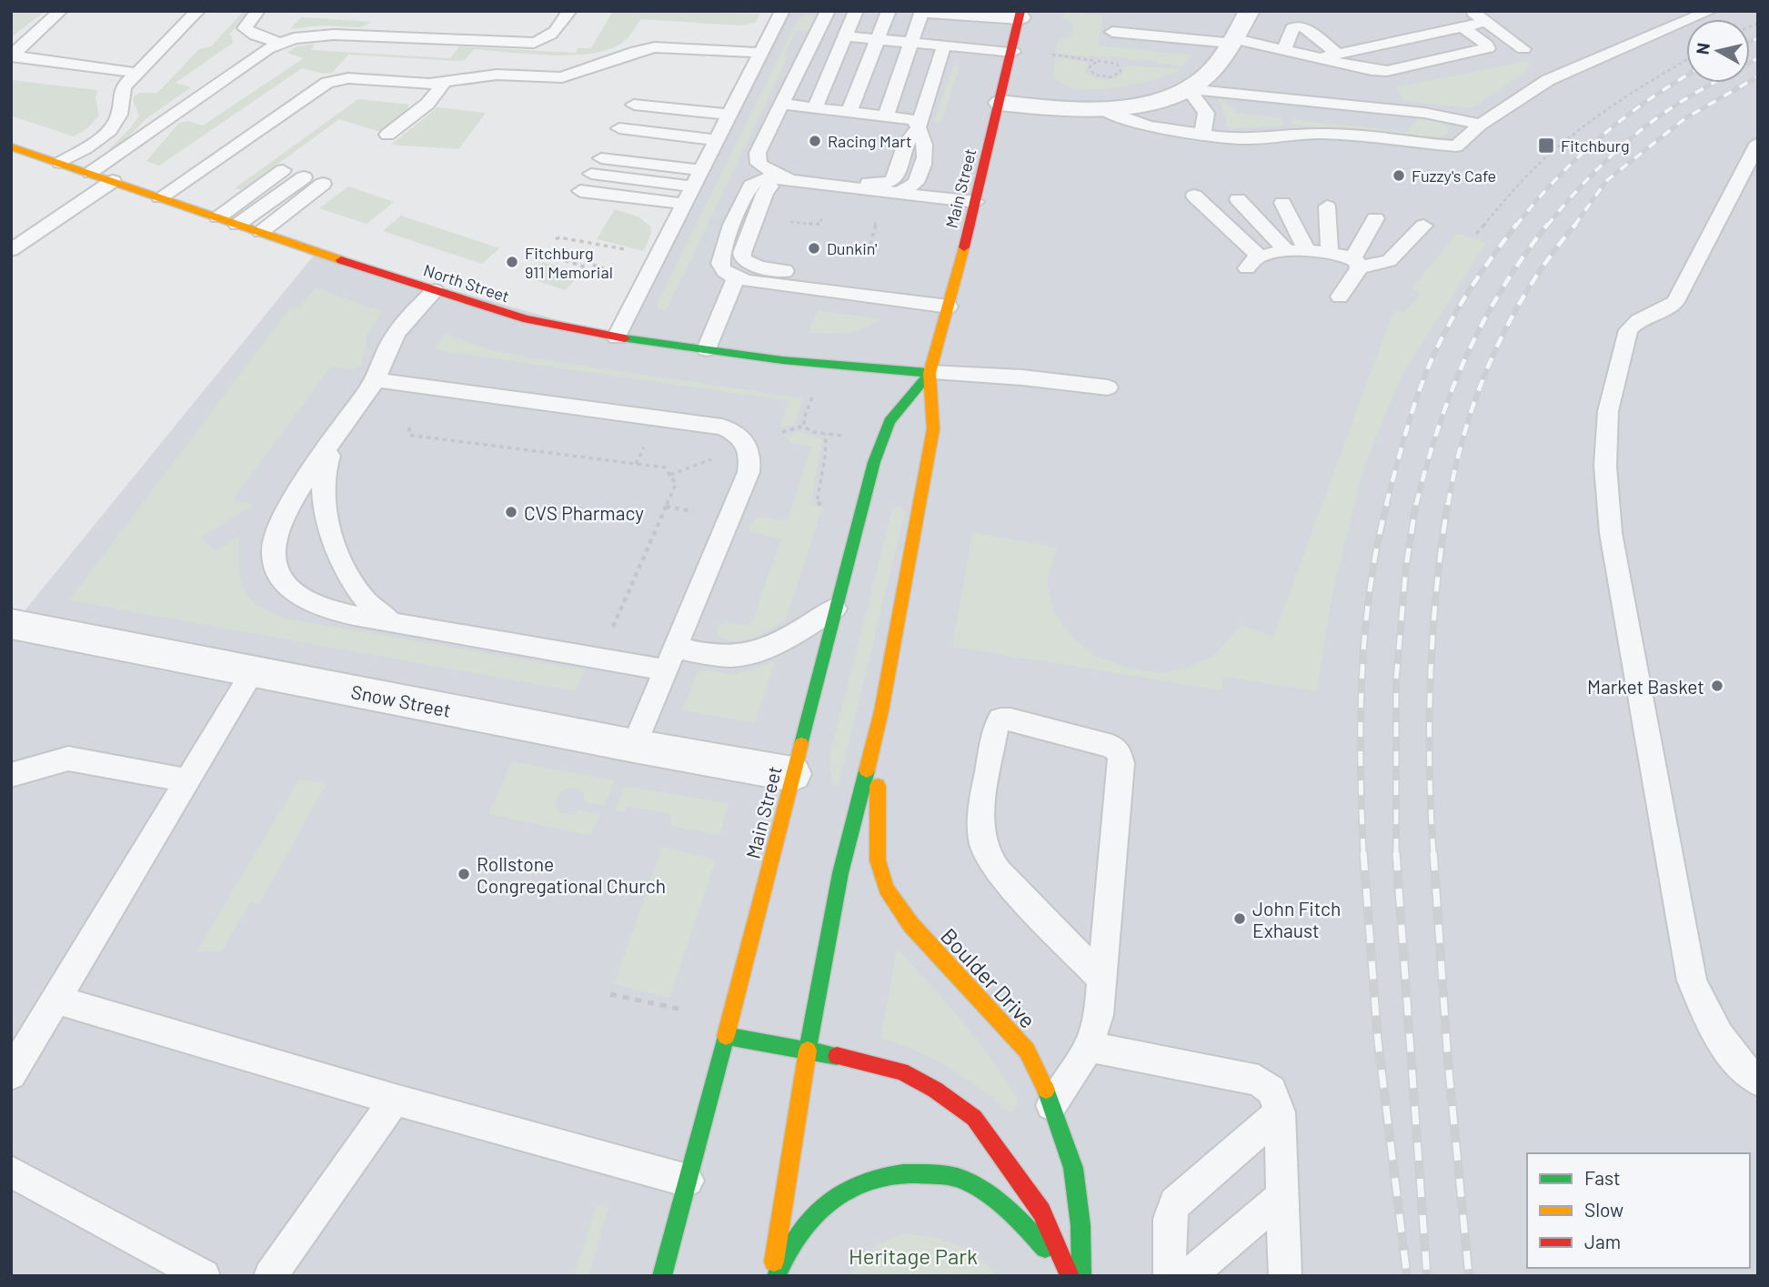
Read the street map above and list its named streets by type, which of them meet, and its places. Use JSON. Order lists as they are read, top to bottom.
{
  "streets": {
    "main road": ["Main Street", "North Street", "Boulder Drive"],
    "street": ["Snow Street"]
  },
  "crossings": [
    ["Main Street", "North Street"],
    ["Main Street", "Snow Street"],
    ["Main Street", "Boulder Drive"]
  ],
  "parks": ["Heritage Park"],
  "places": {
    "other": [
      "Racing Mart",
      "Fuzzy's Cafe",
      "Dunkin'",
      "Fitchburg 911 Memorial",
      "CVS Pharmacy",
      "Market Basket",
      "Rollstone Congregational Church",
      "John Fitch Exhaust"
    ],
    "transit": ["Fitchburg"]
  },
  "legend": ["Fast", "Slow", "Jam"],
  "north": "left"
}
